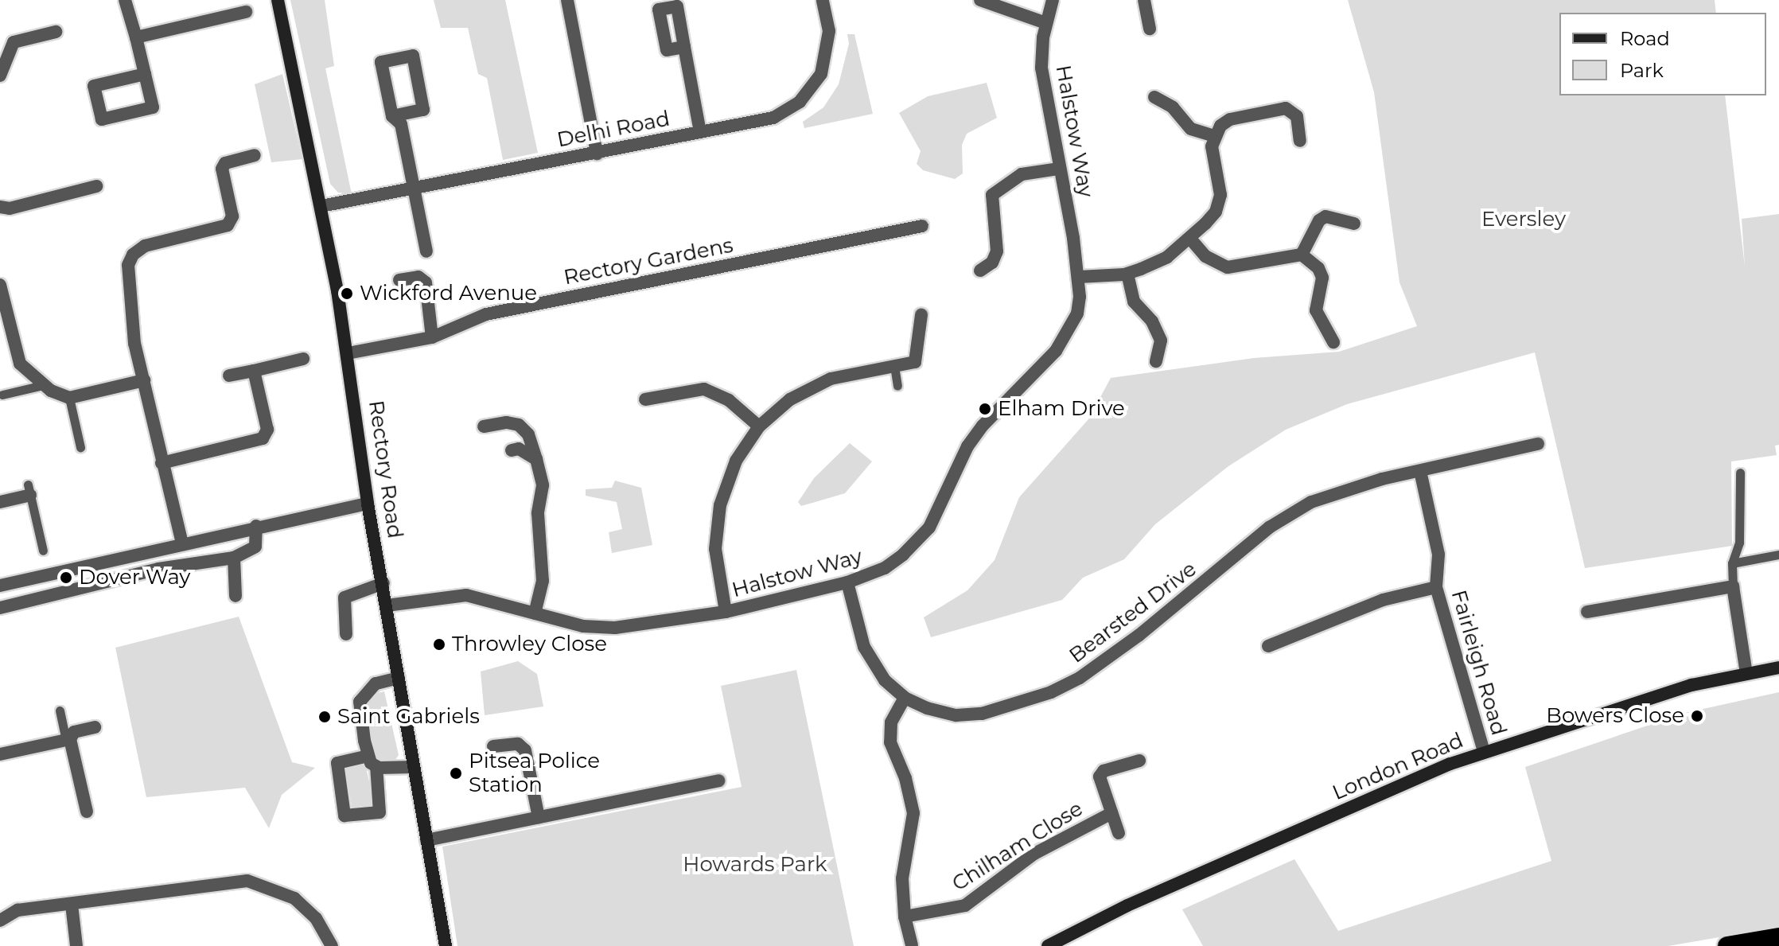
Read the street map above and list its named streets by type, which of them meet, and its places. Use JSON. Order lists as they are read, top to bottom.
{
  "streets": {
    "street": [
      "Delhi Road",
      "Halstow Way",
      "Rectory Gardens",
      "Rectory Road",
      "Bearsted Drive",
      "Fairleigh Road",
      "London Road",
      "Chilham Close"
    ]
  },
  "crossings": [
    ["Delhi Road", "Rectory Road"],
    ["Halstow Way", "Rectory Road"],
    ["Halstow Way", "Bearsted Drive"],
    ["Rectory Gardens", "Rectory Road"],
    ["Bearsted Drive", "Fairleigh Road"],
    ["Fairleigh Road", "London Road"]
  ],
  "parks": ["Eversley", "Howards Park"],
  "places": [
    "Wickford Avenue",
    "Elham Drive",
    "Dover Way",
    "Throwley Close",
    "Bowers Close",
    "Saint Gabriels",
    "Pitsea Police Station"
  ],
  "legend": ["Road", "Park"]
}
